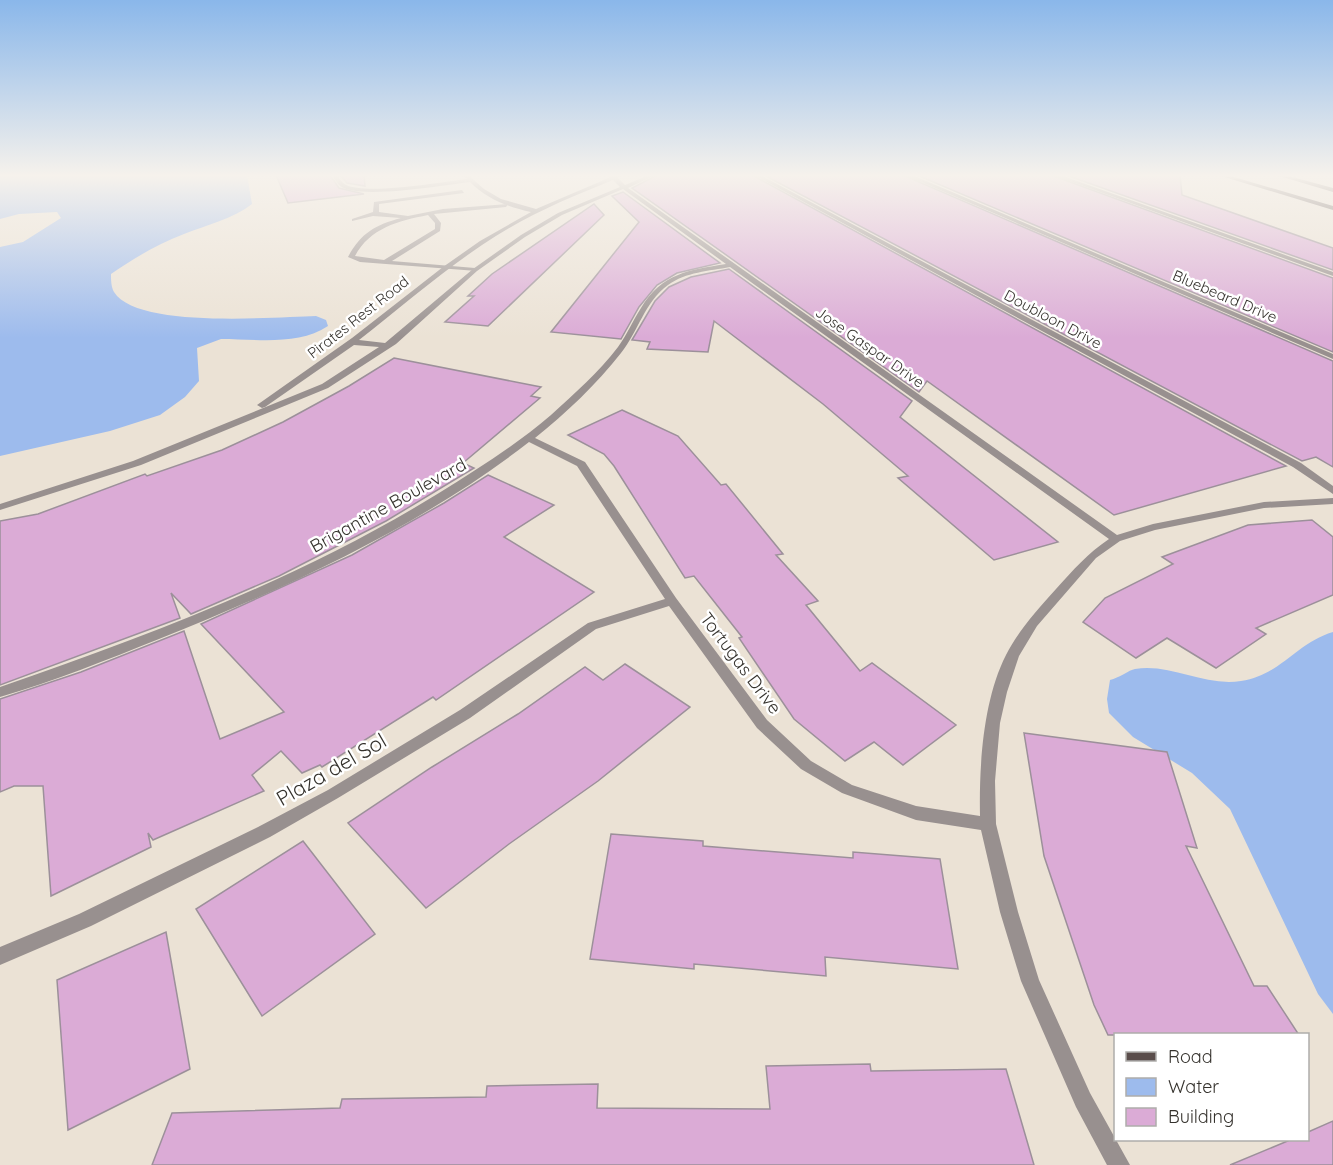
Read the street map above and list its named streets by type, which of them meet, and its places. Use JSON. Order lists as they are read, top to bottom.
{
  "streets": {
    "street": [
      "Bluebeard Drive",
      "Pirates Rest Road",
      "Doubloon Drive",
      "Jose Gaspar Drive",
      "Brigantine Boulevard",
      "Tortugas Drive",
      "Plaza del Sol"
    ]
  },
  "crossings": [
    ["Jose Gaspar Drive", "Brigantine Boulevard"],
    ["Brigantine Boulevard", "Tortugas Drive"],
    ["Tortugas Drive", "Plaza del Sol"]
  ],
  "legend": ["Road", "Water", "Building"]
}
